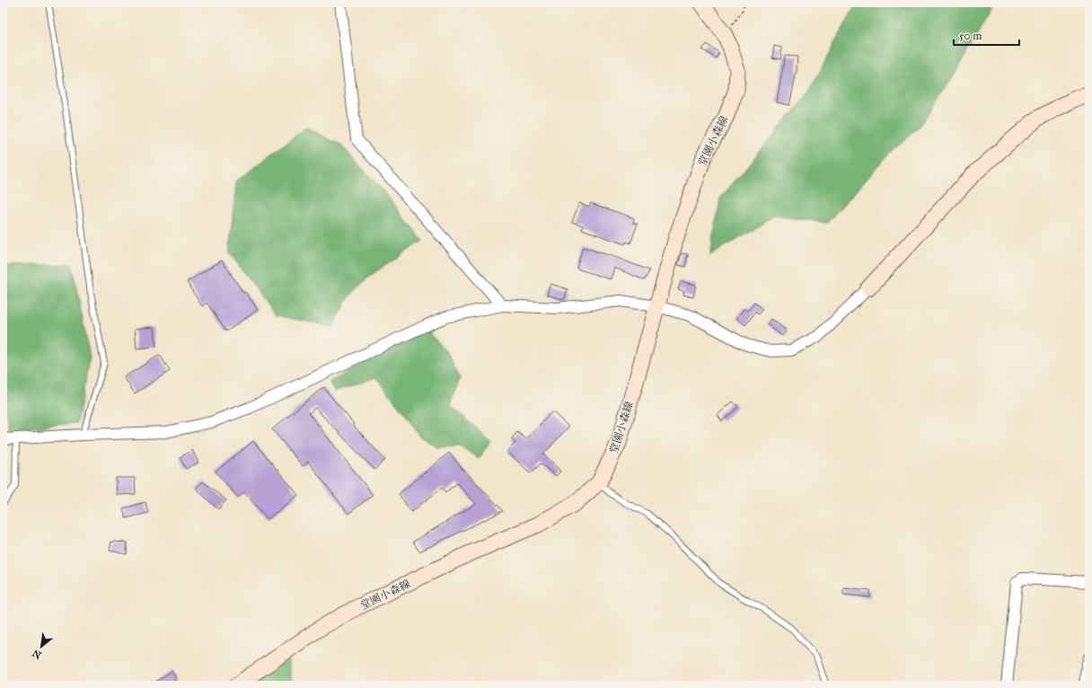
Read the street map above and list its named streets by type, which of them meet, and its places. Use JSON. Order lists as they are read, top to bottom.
{
  "streets": {
    "main road": ["堂園小森線"]
  },
  "scale_bar": "50 m",
  "north": "bottom left"
}
